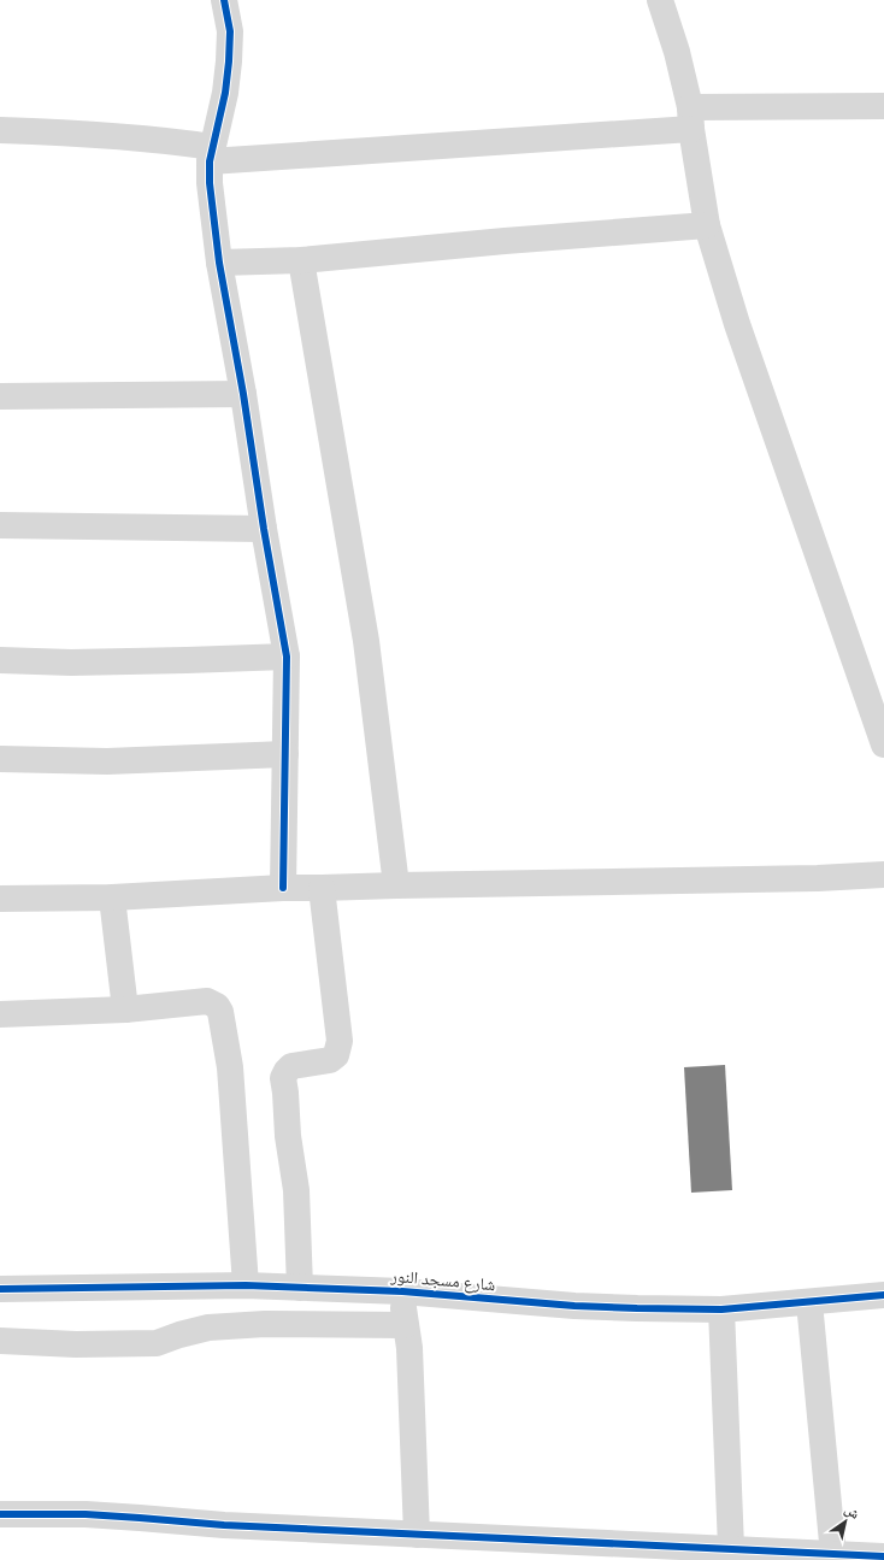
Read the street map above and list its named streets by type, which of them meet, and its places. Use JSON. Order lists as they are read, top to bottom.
{
  "streets": {
    "street": ["شارع مسجد النور"]
  },
  "north": "top right"
}
